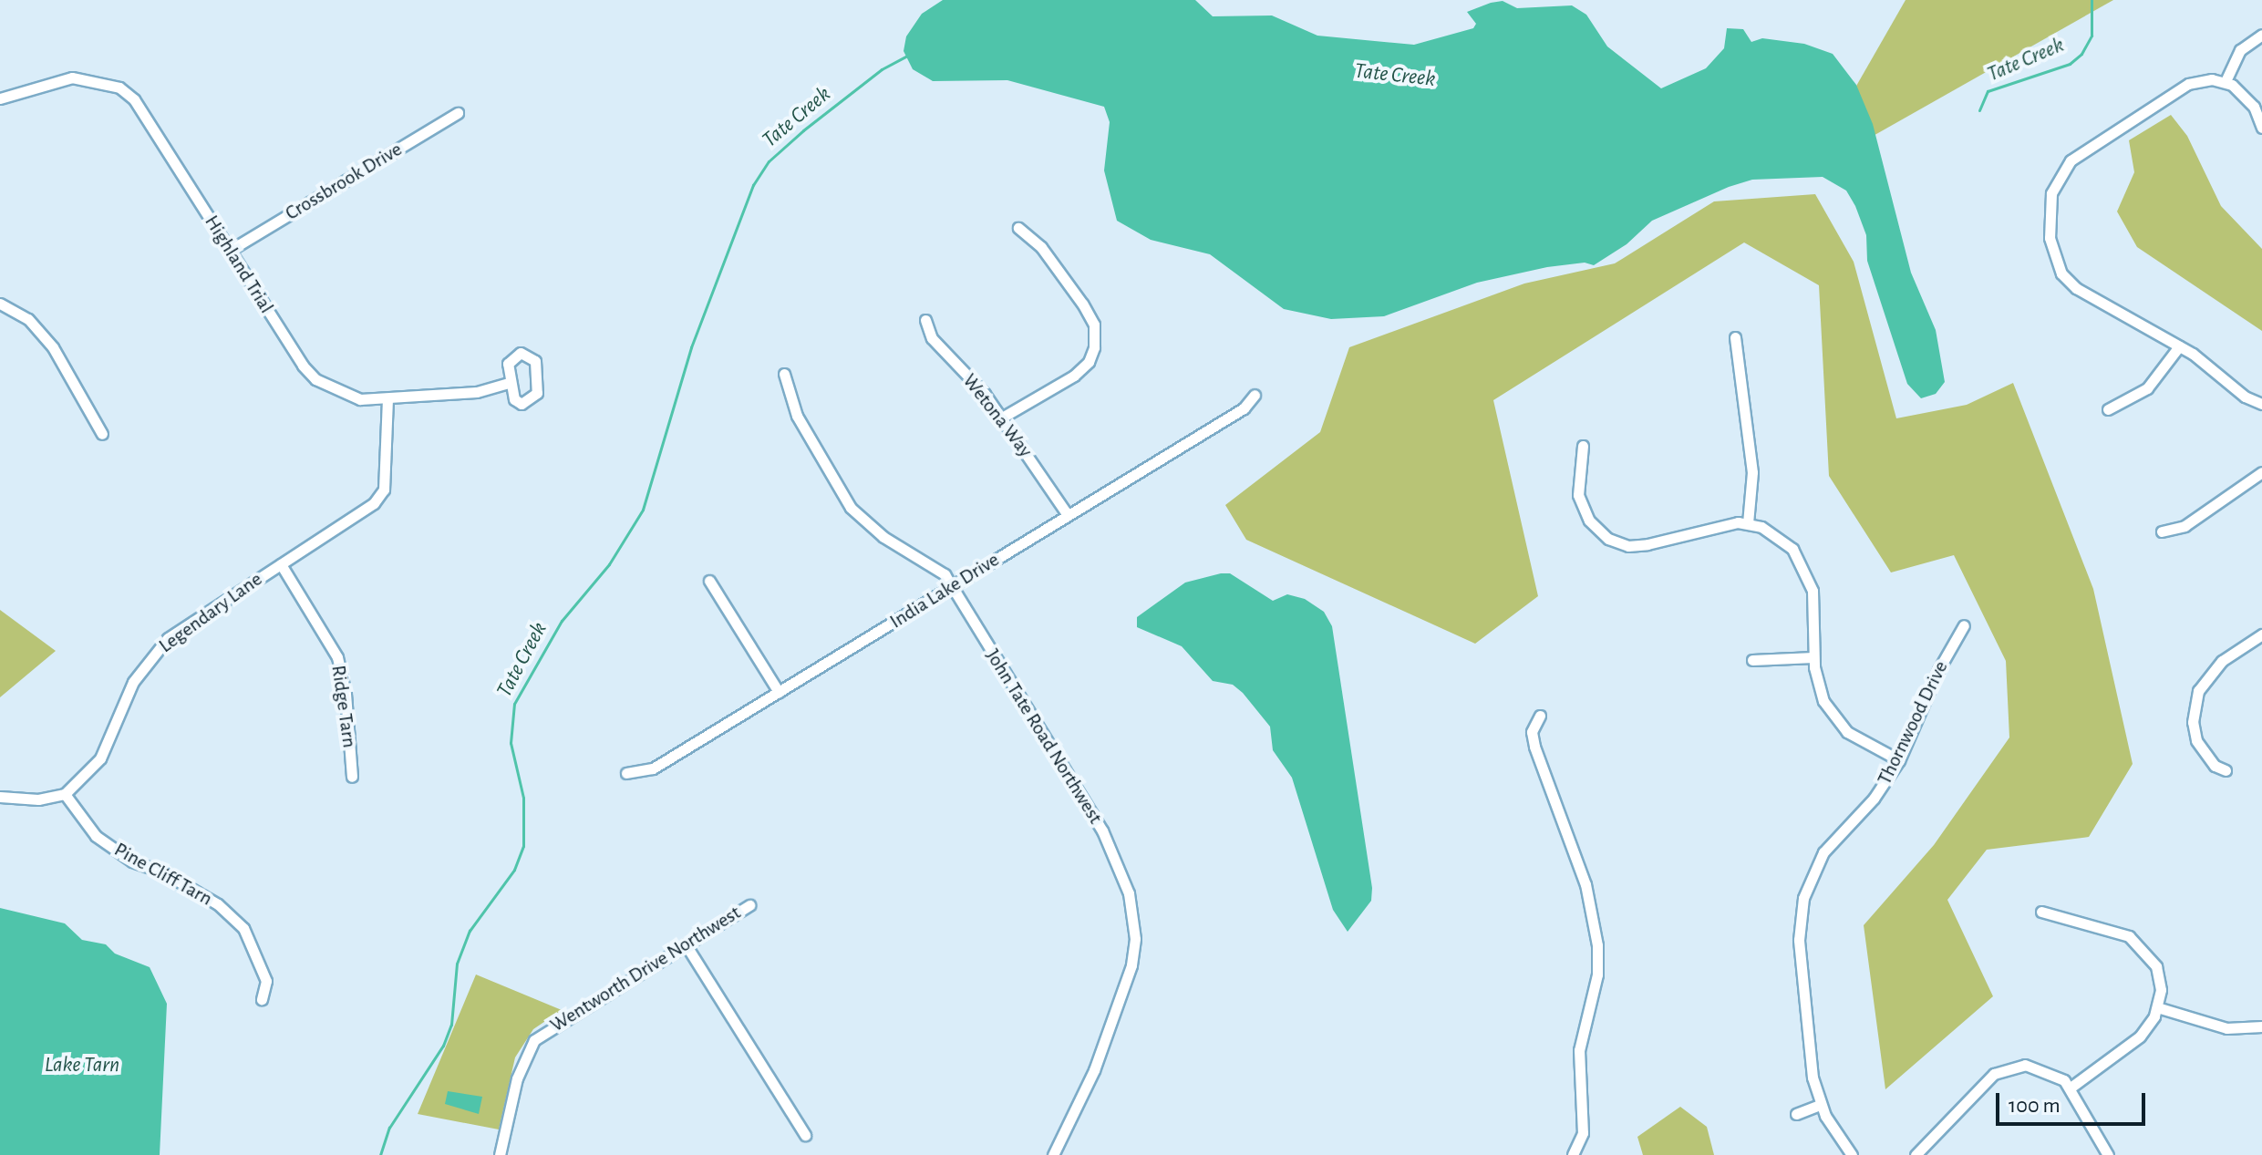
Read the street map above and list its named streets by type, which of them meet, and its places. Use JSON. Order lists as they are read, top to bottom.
{
  "streets": {
    "street": [
      "Crossbrook Drive",
      "Highland Trial",
      "Wetona Way",
      "India Lake Drive",
      "Legendary Lane",
      "Ridge Tarn",
      "Thornwood Drive",
      "John Tate Road Northwest",
      "Pine Cliff Tarn",
      "Wentworth Drive Northwest"
    ]
  },
  "crossings": [
    ["Crossbrook Drive", "Highland Trial"],
    ["Highland Trial", "Legendary Lane"],
    ["Wetona Way", "India Lake Drive"],
    ["India Lake Drive", "John Tate Road Northwest"],
    ["Legendary Lane", "Ridge Tarn"],
    ["Legendary Lane", "Pine Cliff Tarn"]
  ],
  "water": ["Tate Creek", "Lake Tarn"],
  "scale_bar": "100 m"
}
